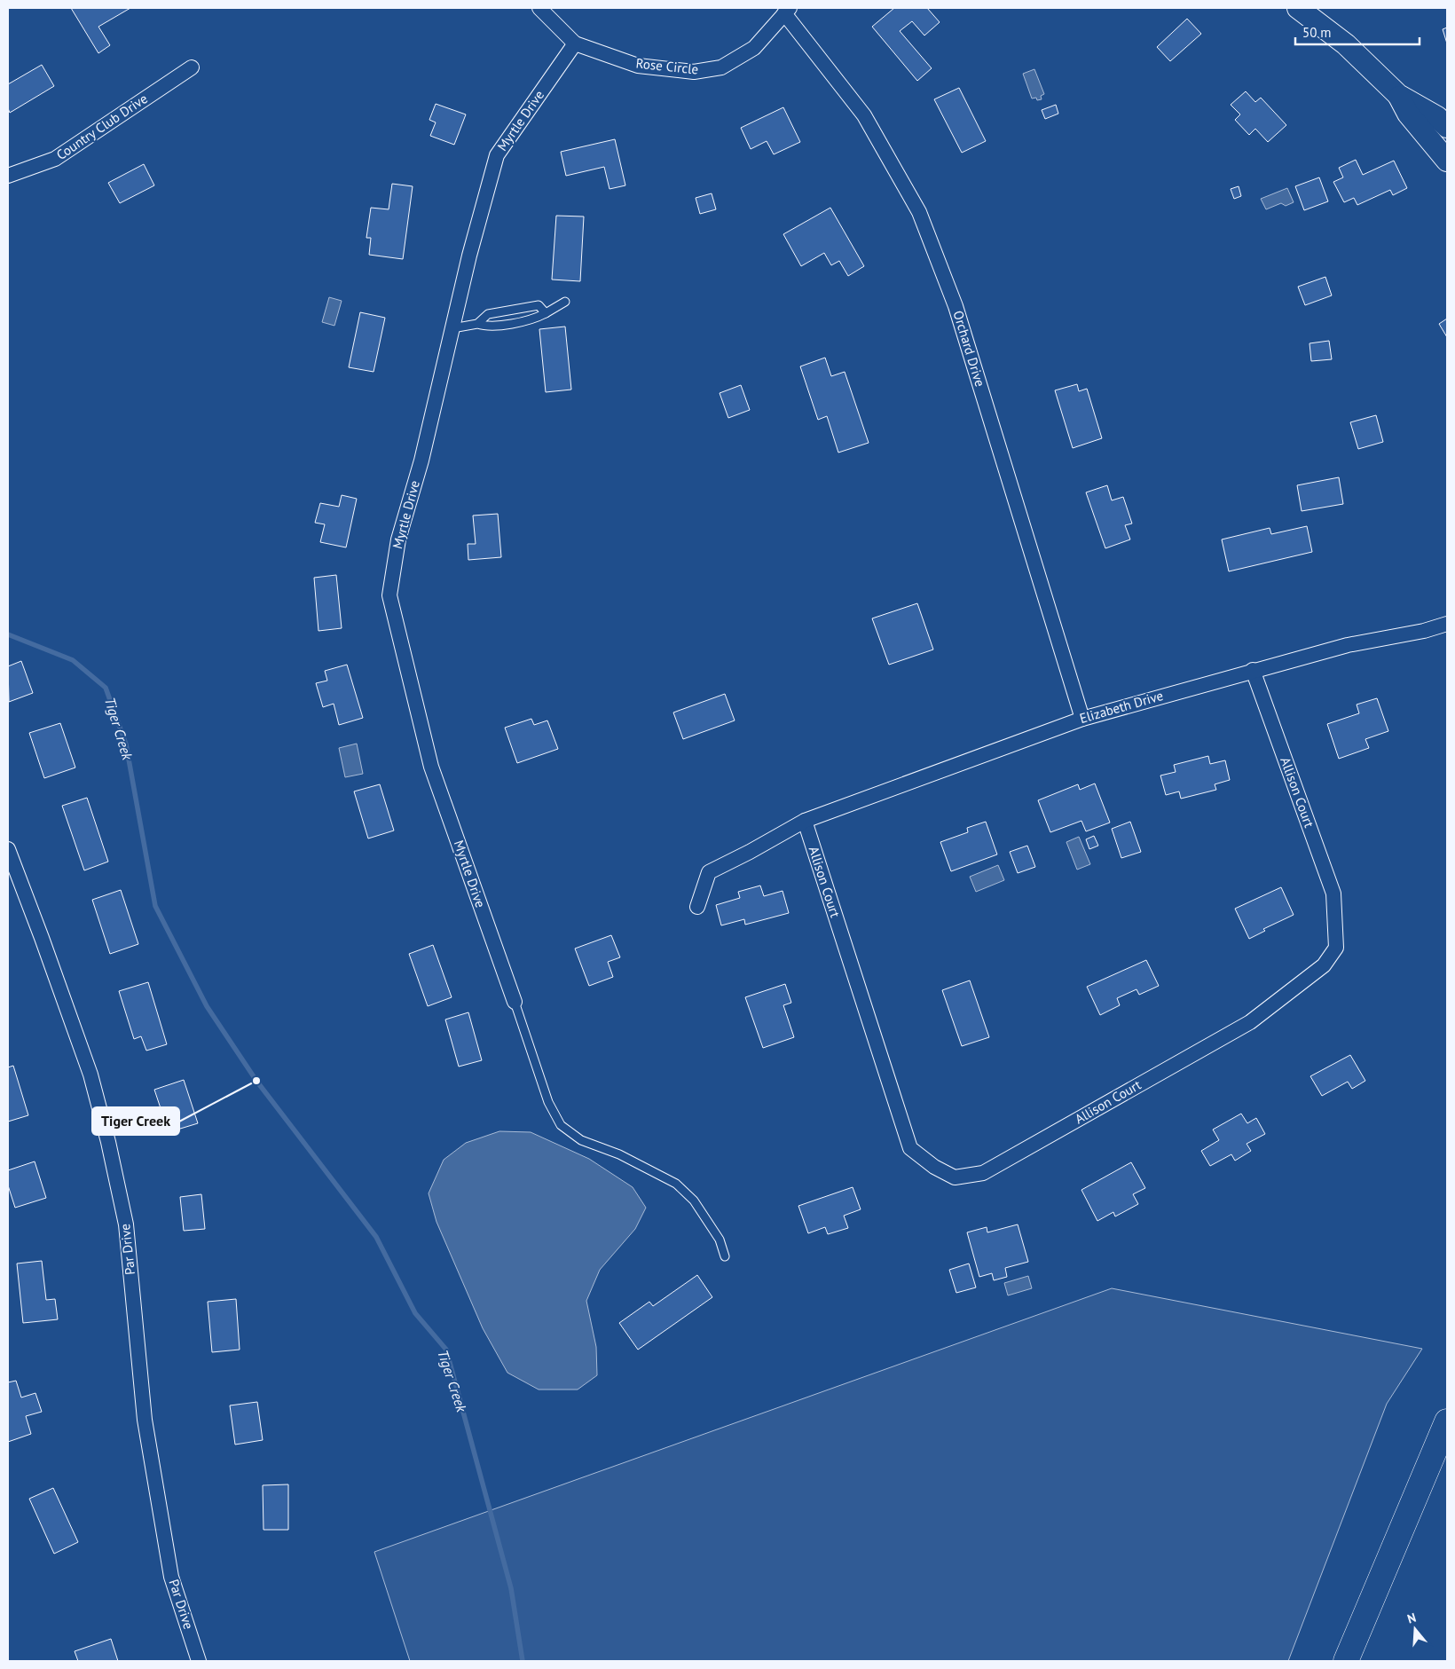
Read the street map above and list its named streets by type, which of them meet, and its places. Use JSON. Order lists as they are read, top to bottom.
{
  "streets": {
    "street": [
      "Rose Circle",
      "Myrtle Drive",
      "Country Club Drive",
      "Orchard Drive",
      "Elizabeth Drive",
      "Allison Court",
      "Par Drive"
    ]
  },
  "crossings": [
    ["Rose Circle", "Myrtle Drive"],
    ["Rose Circle", "Orchard Drive"],
    ["Orchard Drive", "Elizabeth Drive"],
    ["Elizabeth Drive", "Allison Court"]
  ],
  "water": ["Tiger Creek"],
  "places": ["Tiger Creek"],
  "scale_bar": "50 m",
  "north": "top"
}
